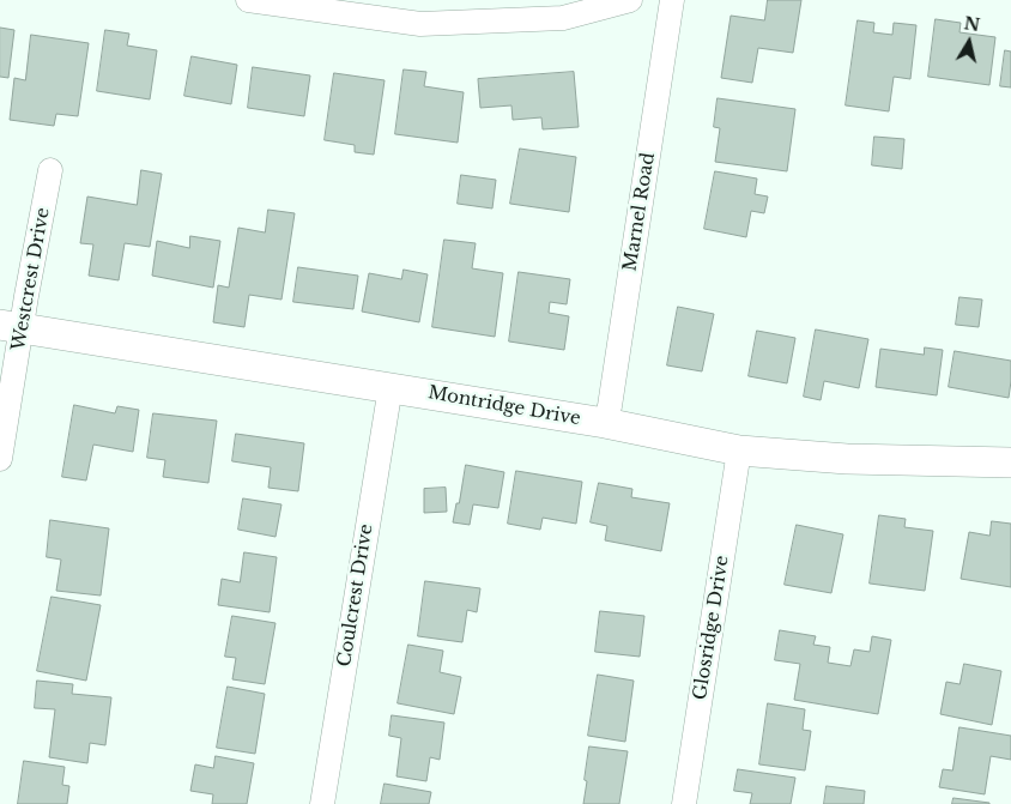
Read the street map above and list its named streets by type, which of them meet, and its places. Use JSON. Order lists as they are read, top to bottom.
{
  "streets": {
    "street": [
      "Marnel Road",
      "Westcrest Drive",
      "Montridge Drive",
      "Coulcrest Drive",
      "Glosridge Drive"
    ]
  },
  "crossings": [
    ["Marnel Road", "Montridge Drive"],
    ["Westcrest Drive", "Montridge Drive"],
    ["Montridge Drive", "Coulcrest Drive"],
    ["Montridge Drive", "Glosridge Drive"]
  ],
  "north": "top"
}
